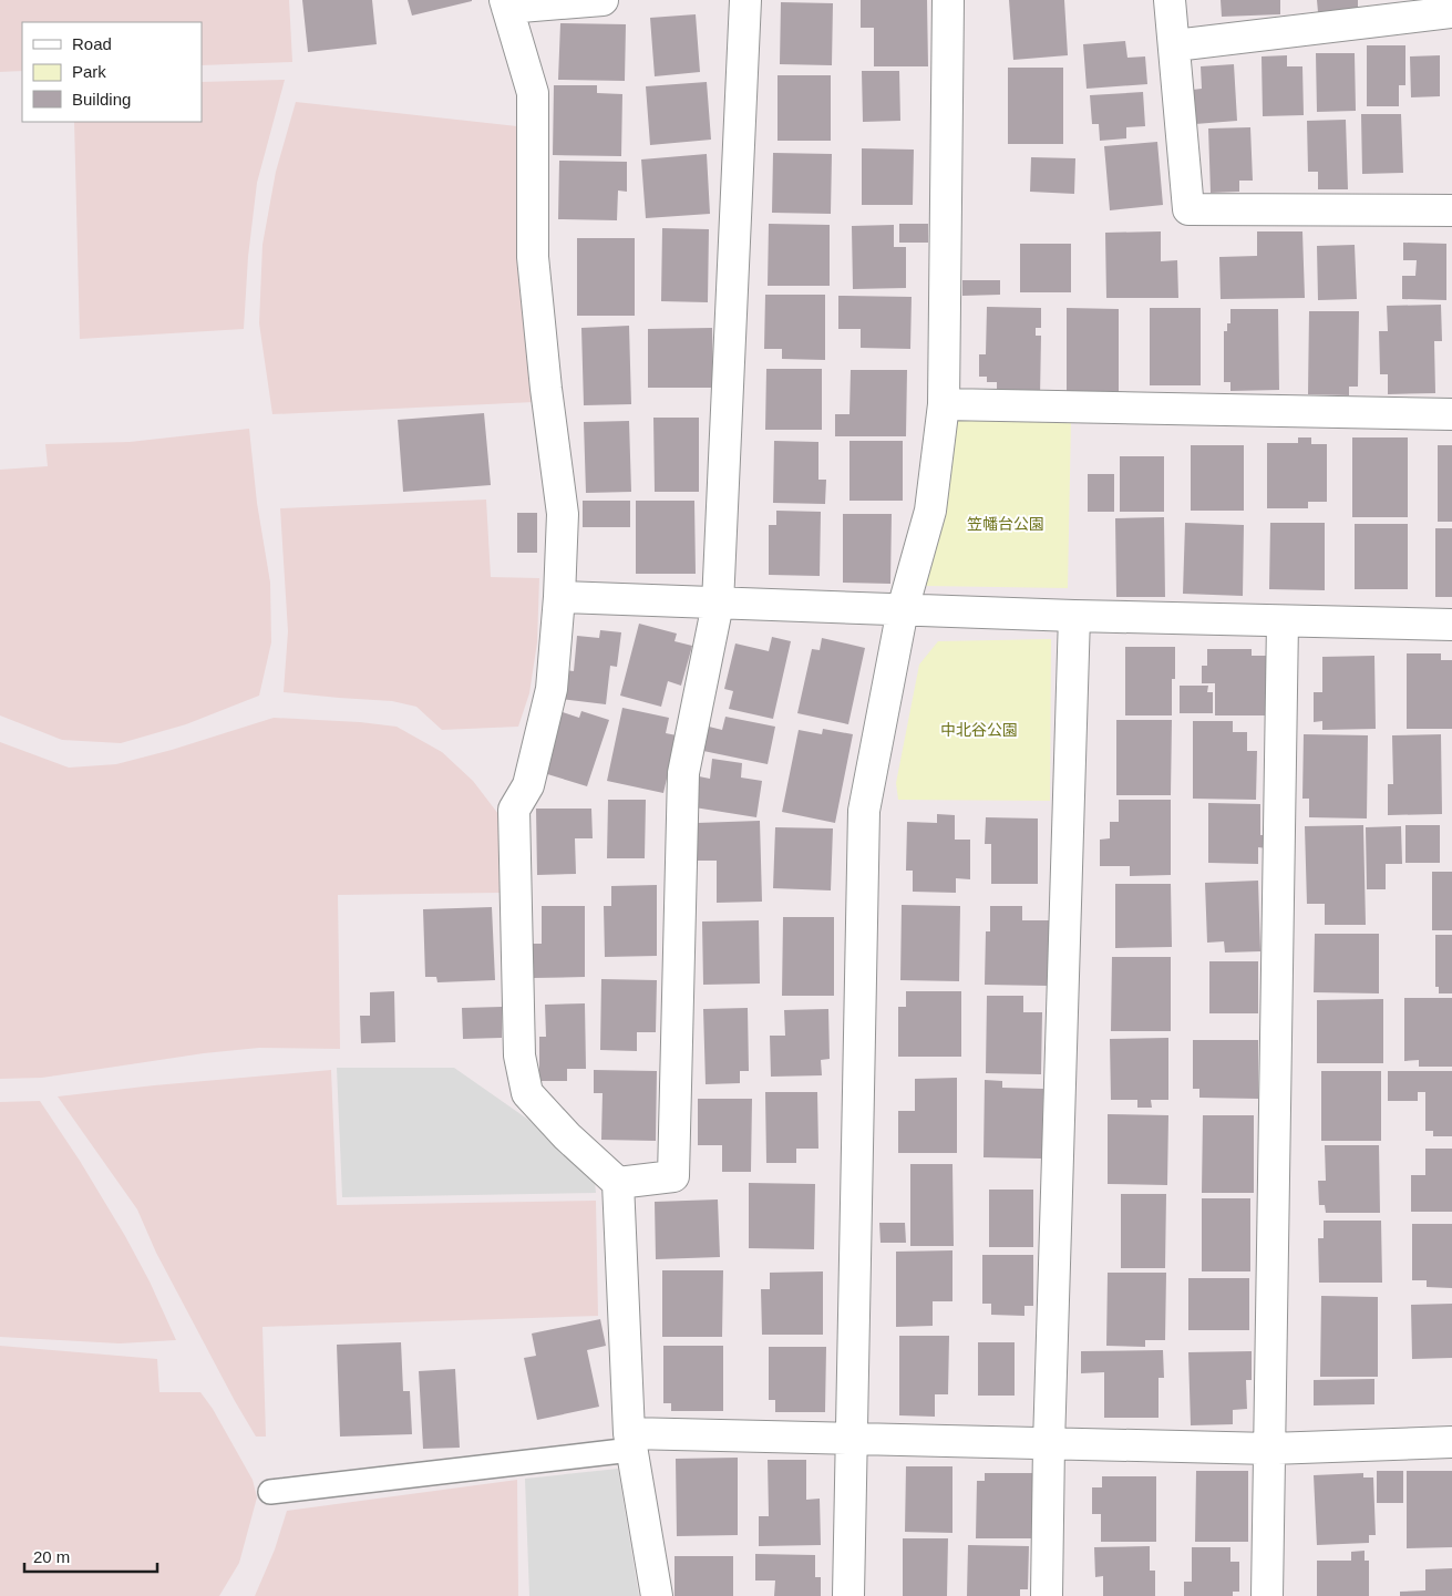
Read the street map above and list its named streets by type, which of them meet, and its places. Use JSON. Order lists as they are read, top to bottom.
{
  "parks": ["笠幡台公園", "中北谷公園"],
  "legend": ["Road", "Park", "Building"],
  "scale_bar": "20 m"
}
